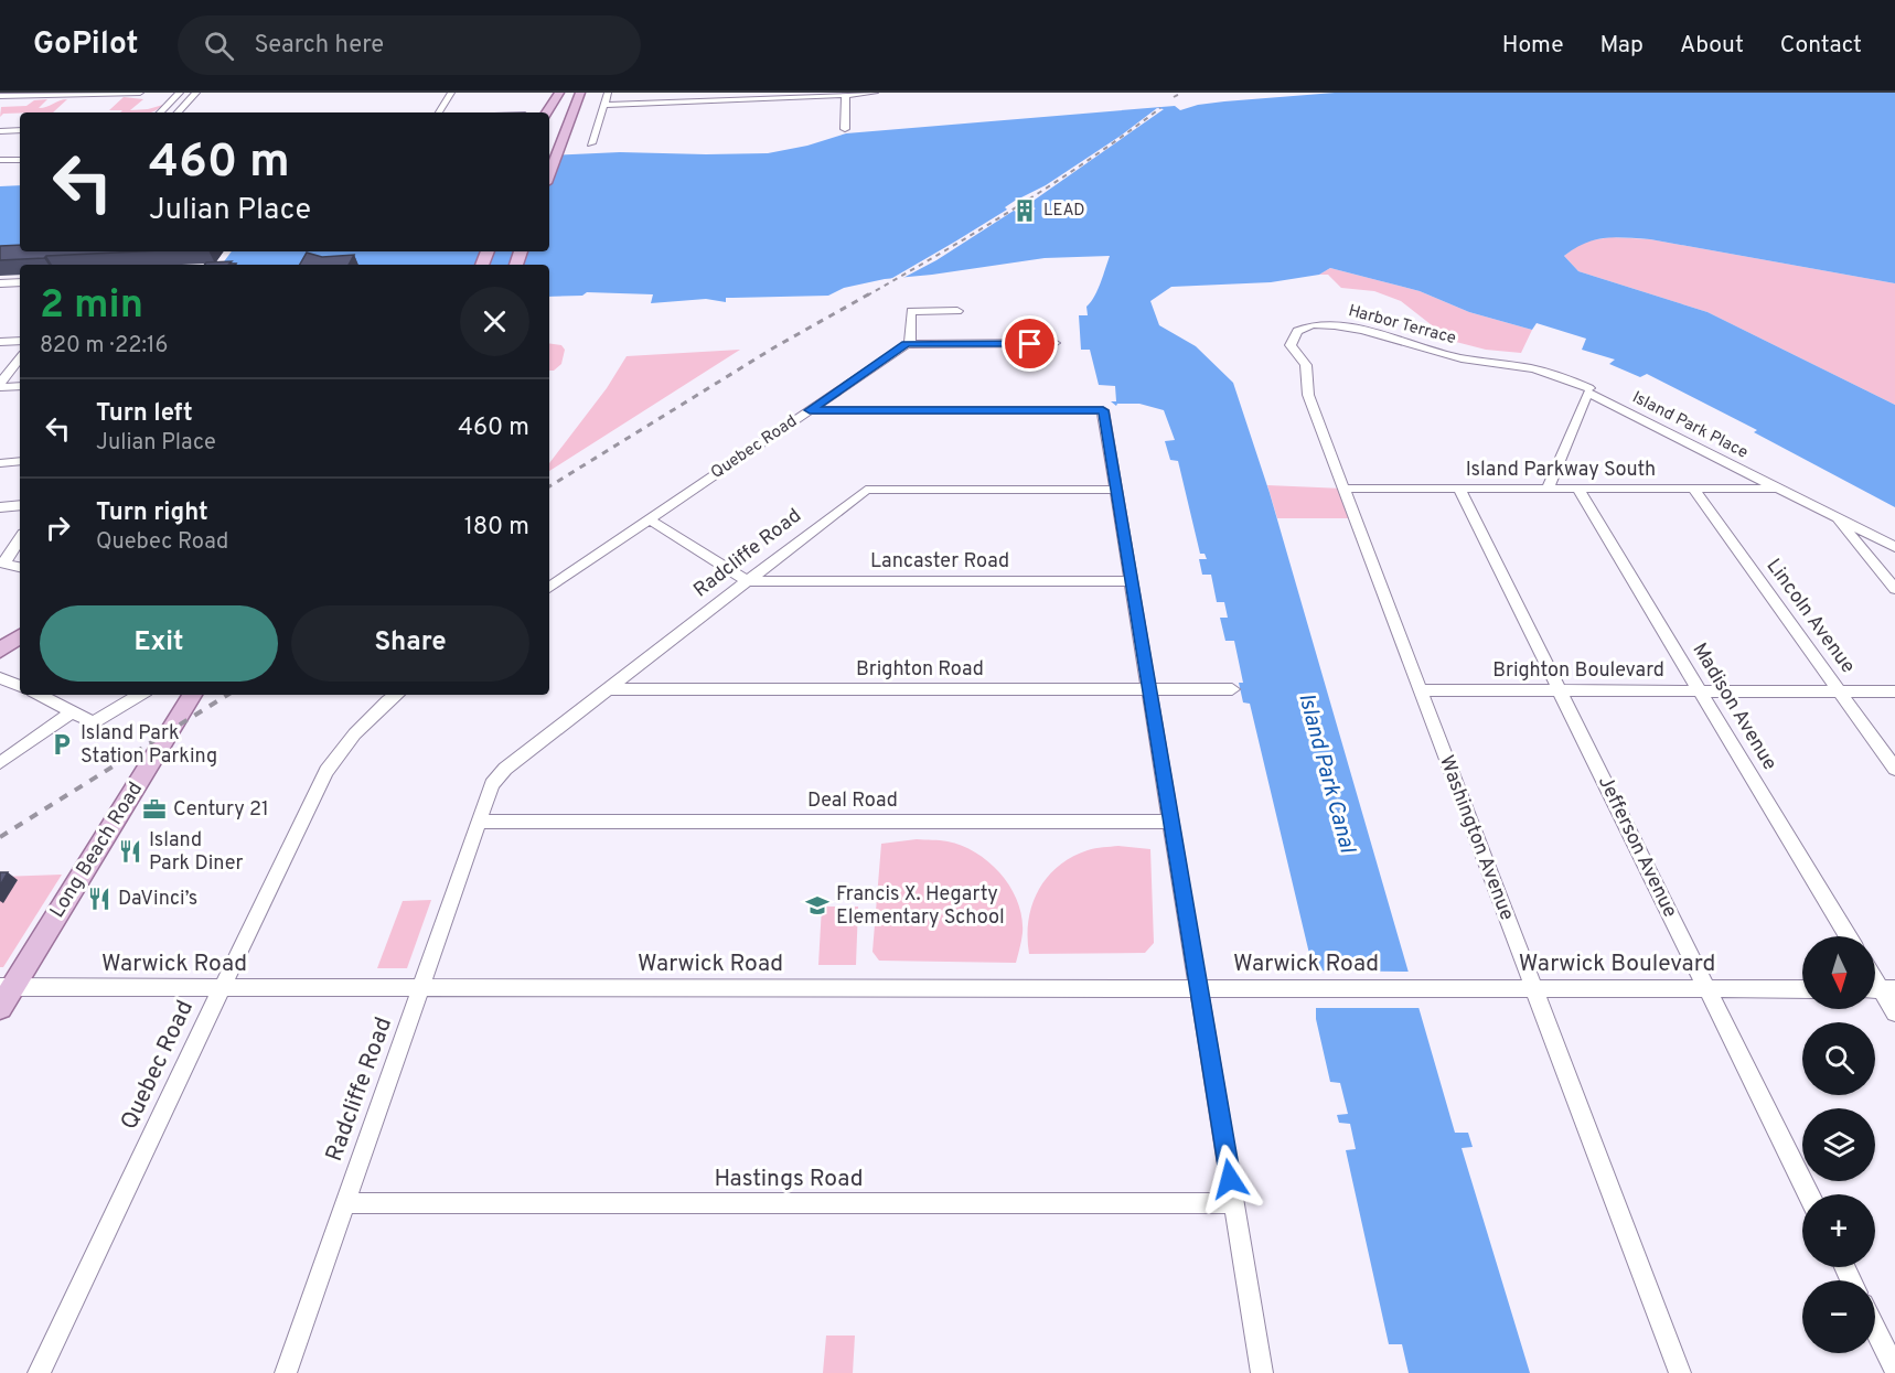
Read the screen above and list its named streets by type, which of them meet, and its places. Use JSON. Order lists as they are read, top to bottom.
{
  "streets": {
    "main road": ["Long Beach Road"],
    "street": [
      "Harbor Terrace",
      "Island Park Place",
      "Quebec Road",
      "Island Parkway South",
      "Radcliffe Road",
      "Lancaster Road",
      "Lincoln Avenue",
      "Brighton Road",
      "Brighton Boulevard",
      "Madison Avenue",
      "Deal Road",
      "Washington Avenue",
      "Jefferson Avenue",
      "Warwick Road",
      "Warwick Boulevard",
      "Hastings Road"
    ]
  },
  "crossings": [
    ["Harbor Terrace", "Island Park Place"],
    ["Harbor Terrace", "Island Parkway South"],
    ["Harbor Terrace", "Washington Avenue"],
    ["Island Park Place", "Island Parkway South"],
    ["Quebec Road", "Warwick Road"],
    ["Island Parkway South", "Lincoln Avenue"],
    ["Island Parkway South", "Madison Avenue"],
    ["Island Parkway South", "Washington Avenue"],
    ["Island Parkway South", "Jefferson Avenue"],
    ["Radcliffe Road", "Lancaster Road"],
    ["Radcliffe Road", "Brighton Road"],
    ["Radcliffe Road", "Deal Road"],
    ["Radcliffe Road", "Warwick Road"],
    ["Radcliffe Road", "Hastings Road"],
    ["Lincoln Avenue", "Brighton Boulevard"],
    ["Brighton Boulevard", "Madison Avenue"],
    ["Brighton Boulevard", "Washington Avenue"],
    ["Brighton Boulevard", "Jefferson Avenue"],
    ["Washington Avenue", "Warwick Boulevard"],
    ["Jefferson Avenue", "Warwick Boulevard"],
    ["Long Beach Road", "Warwick Road"],
    ["Warwick Road", "Warwick Boulevard"]
  ],
  "water": ["Island Park Canal"],
  "places": {
    "building": ["LEAD"],
    "parking": ["Island Park Station Parking"],
    "office": ["Century 21"],
    "restaurant": ["Island Park Diner", "DaVinci’s"],
    "school or university": ["Francis X. Hegarty Elementary School"]
  },
  "north": "bottom",
  "page": {
    "header": "GoPilot",
    "search": "Search here",
    "nav": [
      "Home",
      "Map",
      "About",
      "Contact"
    ],
    "turn": ["460 m", "Julian Place"],
    "heading": ["2 min", "820 m · 22:16"],
    "list": [
      {
        "name": "Turn left",
        "note": "Julian Place",
        "value": "460 m"
      },
      {
        "name": "Turn right",
        "note": "Quebec Road",
        "value": "180 m"
      }
    ],
    "buttons": ["Exit", "Share"],
    "map_buttons": ["+", "−"]
  }
}
